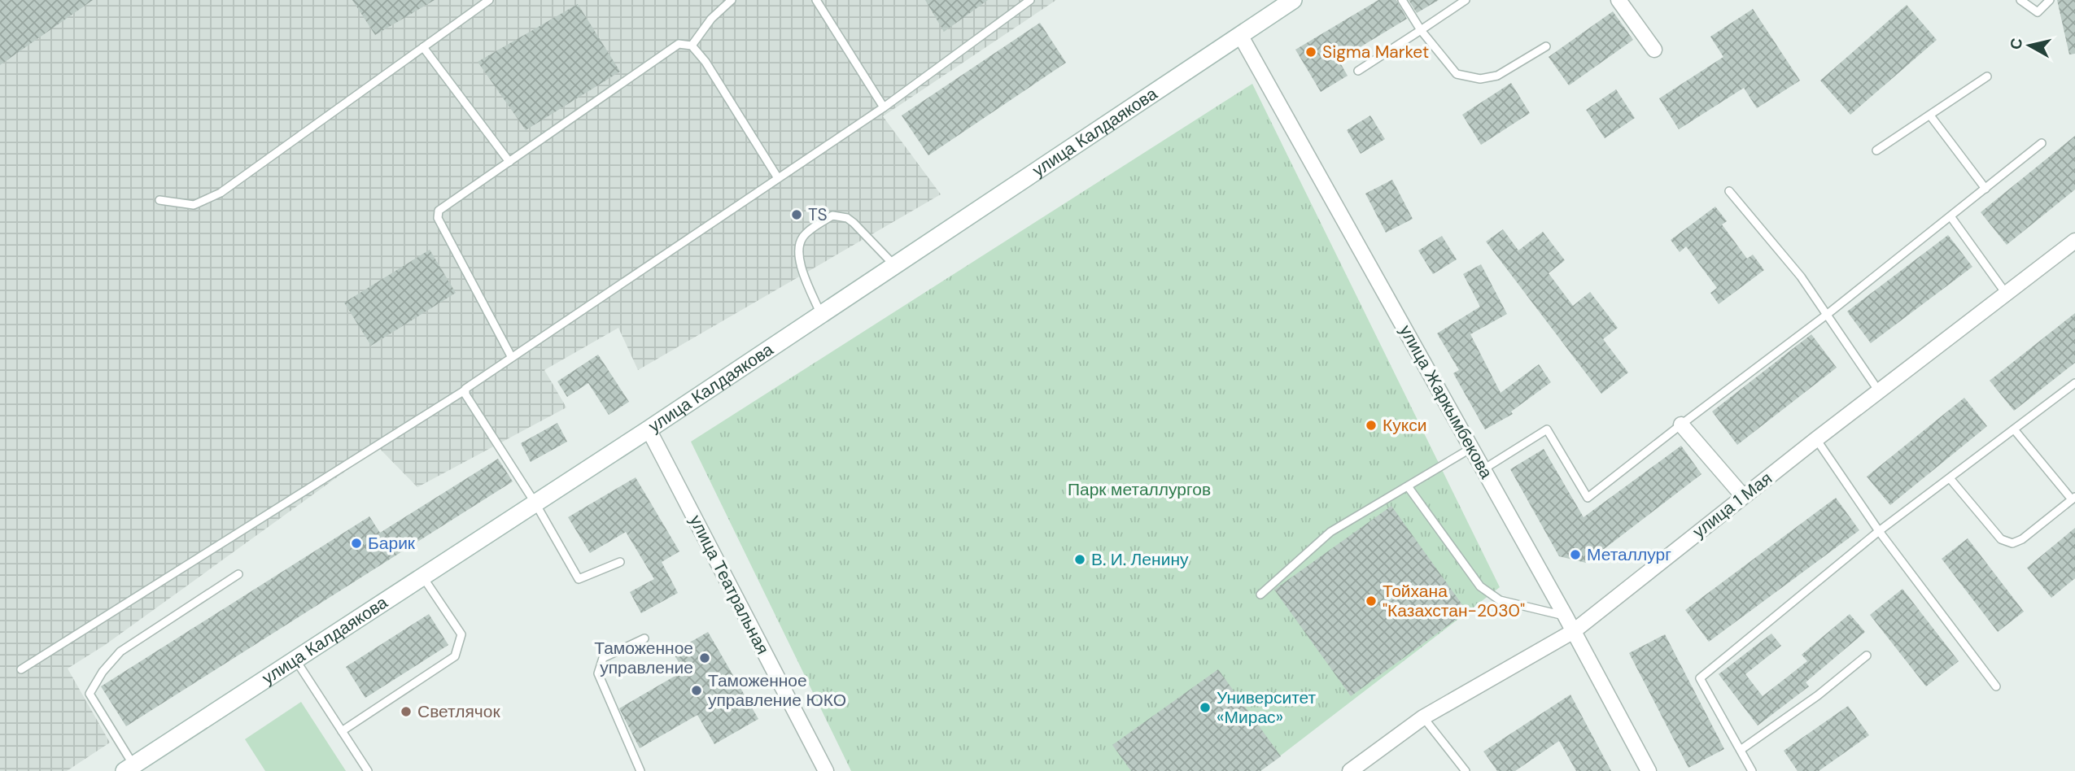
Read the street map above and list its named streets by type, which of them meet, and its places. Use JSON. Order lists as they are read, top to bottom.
{
  "streets": {
    "street": [
      "улица Калдаякова",
      "улица Жаркымбекова",
      "улица 1 Мая",
      "улица Театральная"
    ]
  },
  "crossings": [
    ["улица Калдаякова", "улица Жаркымбекова"],
    ["улица Калдаякова", "улица Театральная"],
    ["улица Жаркымбекова", "улица 1 Мая"]
  ],
  "parks": ["Парк металлургов"],
  "places": [
    "Sigma Market",
    "TS",
    "Кукси",
    "Барик",
    "Металлург",
    "В. И. Ленину",
    "Тойхана \"Казахстан-2030\"",
    "Таможенное управление",
    "Таможенное управление ЮКО",
    "Университет «Мирас»",
    "Светлячок"
  ],
  "north": "left"
}
